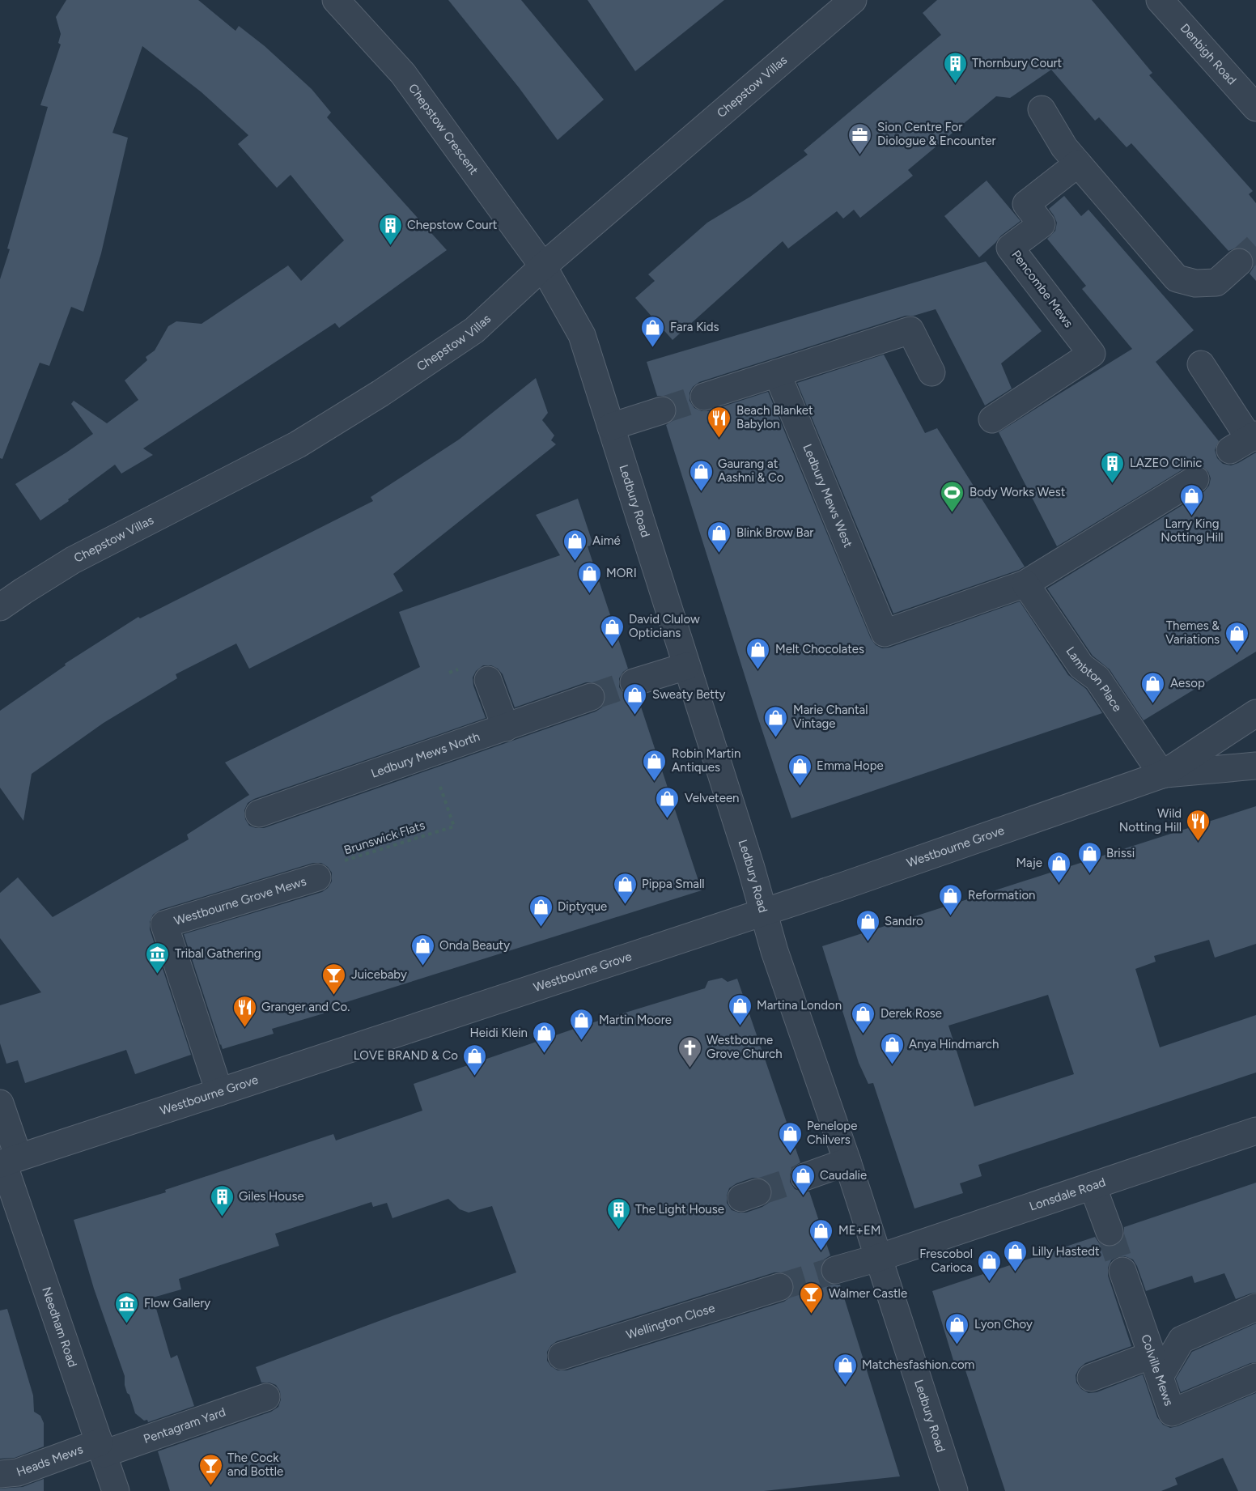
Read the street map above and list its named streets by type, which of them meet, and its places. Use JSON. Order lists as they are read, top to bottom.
{
  "streets": {
    "street": [
      "Denbigh Road",
      "Chepstow Villas",
      "Chepstow Crescent",
      "Pencombe Mews",
      "Ledbury Mews West",
      "Ledbury Road",
      "Lambton Place",
      "Ledbury Mews North",
      "Westbourne Grove",
      "Westbourne Grove Mews",
      "Lonsdale Road",
      "Wellington Close",
      "Needham Road",
      "Colville Mews",
      "Pentagram Yard",
      "Heads Mews"
    ],
    "path": ["Brunswick Flats"]
  },
  "crossings": [
    ["Chepstow Villas", "Chepstow Crescent"],
    ["Chepstow Villas", "Ledbury Road"],
    ["Chepstow Crescent", "Ledbury Road"],
    ["Ledbury Mews West", "Lambton Place"],
    ["Ledbury Road", "Westbourne Grove"],
    ["Ledbury Road", "Lonsdale Road"],
    ["Lambton Place", "Westbourne Grove"],
    ["Westbourne Grove", "Westbourne Grove Mews"],
    ["Westbourne Grove", "Needham Road"],
    ["Needham Road", "Pentagram Yard"],
    ["Needham Road", "Heads Mews"],
    ["Pentagram Yard", "Heads Mews"]
  ],
  "places": {
    "building": [
      "Thornbury Court",
      "Chepstow Court",
      "LAZEO Clinic",
      "Giles House",
      "The Light House"
    ],
    "office": ["Sion Centre For Diologue & Encounter"],
    "shop": [
      "Fara Kids",
      "Gaurang at Aashni & Co",
      "Larry King Notting Hill",
      "Blink Brow Bar",
      "Aimé",
      "MORI",
      "David Clulow Opticians",
      "Themes & Variations",
      "Melt Chocolates",
      "Aesop",
      "Sweaty Betty",
      "Marie Chantal Vintage",
      "Robin Martin Antiques",
      "Emma Hope",
      "Velveteen",
      "Brissi",
      "Maje",
      "Pippa Small",
      "Reformation",
      "Diptyque",
      "Sandro",
      "Onda Beauty",
      "Martina London",
      "Derek Rose",
      "Martin Moore",
      "Heidi Klein",
      "Anya Hindmarch",
      "LOVE BRAND & Co",
      "Penelope Chilvers",
      "Caudalie",
      "ME+EM",
      "Lilly Hastedt",
      "Frescobol Carioca",
      "Lyon Choy",
      "Matchesfashion.com"
    ],
    "restaurant": ["Beach Blanket Babylon", "Wild Notting Hill", "Granger and Co."],
    "sports": ["Body Works West"],
    "museum": ["Tribal Gathering", "Flow Gallery"],
    "bar": ["Juicebaby", "Walmer Castle", "The Cock and Bottle"],
    "church": ["Westbourne Grove Church"]
  }
}
